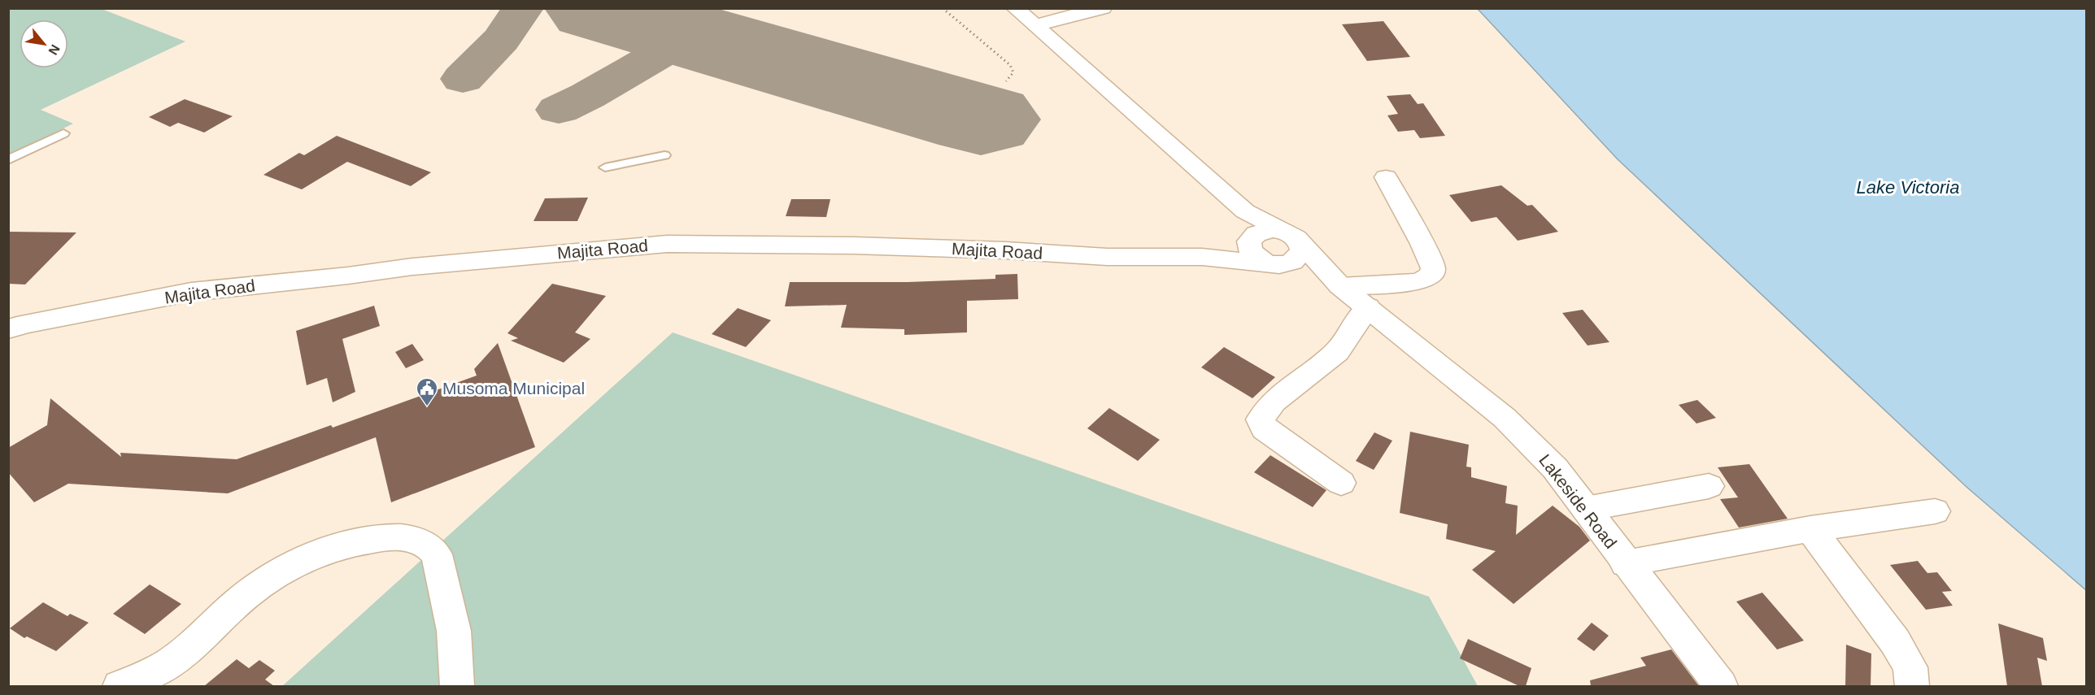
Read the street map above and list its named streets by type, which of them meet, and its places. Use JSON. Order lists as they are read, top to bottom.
{
  "streets": {
    "street": ["Majita Road", "Lakeside Road"]
  },
  "water": ["Lake Victoria"],
  "places": {
    "public building": ["Musoma Municipal"]
  },
  "north": "bottom right"
}
